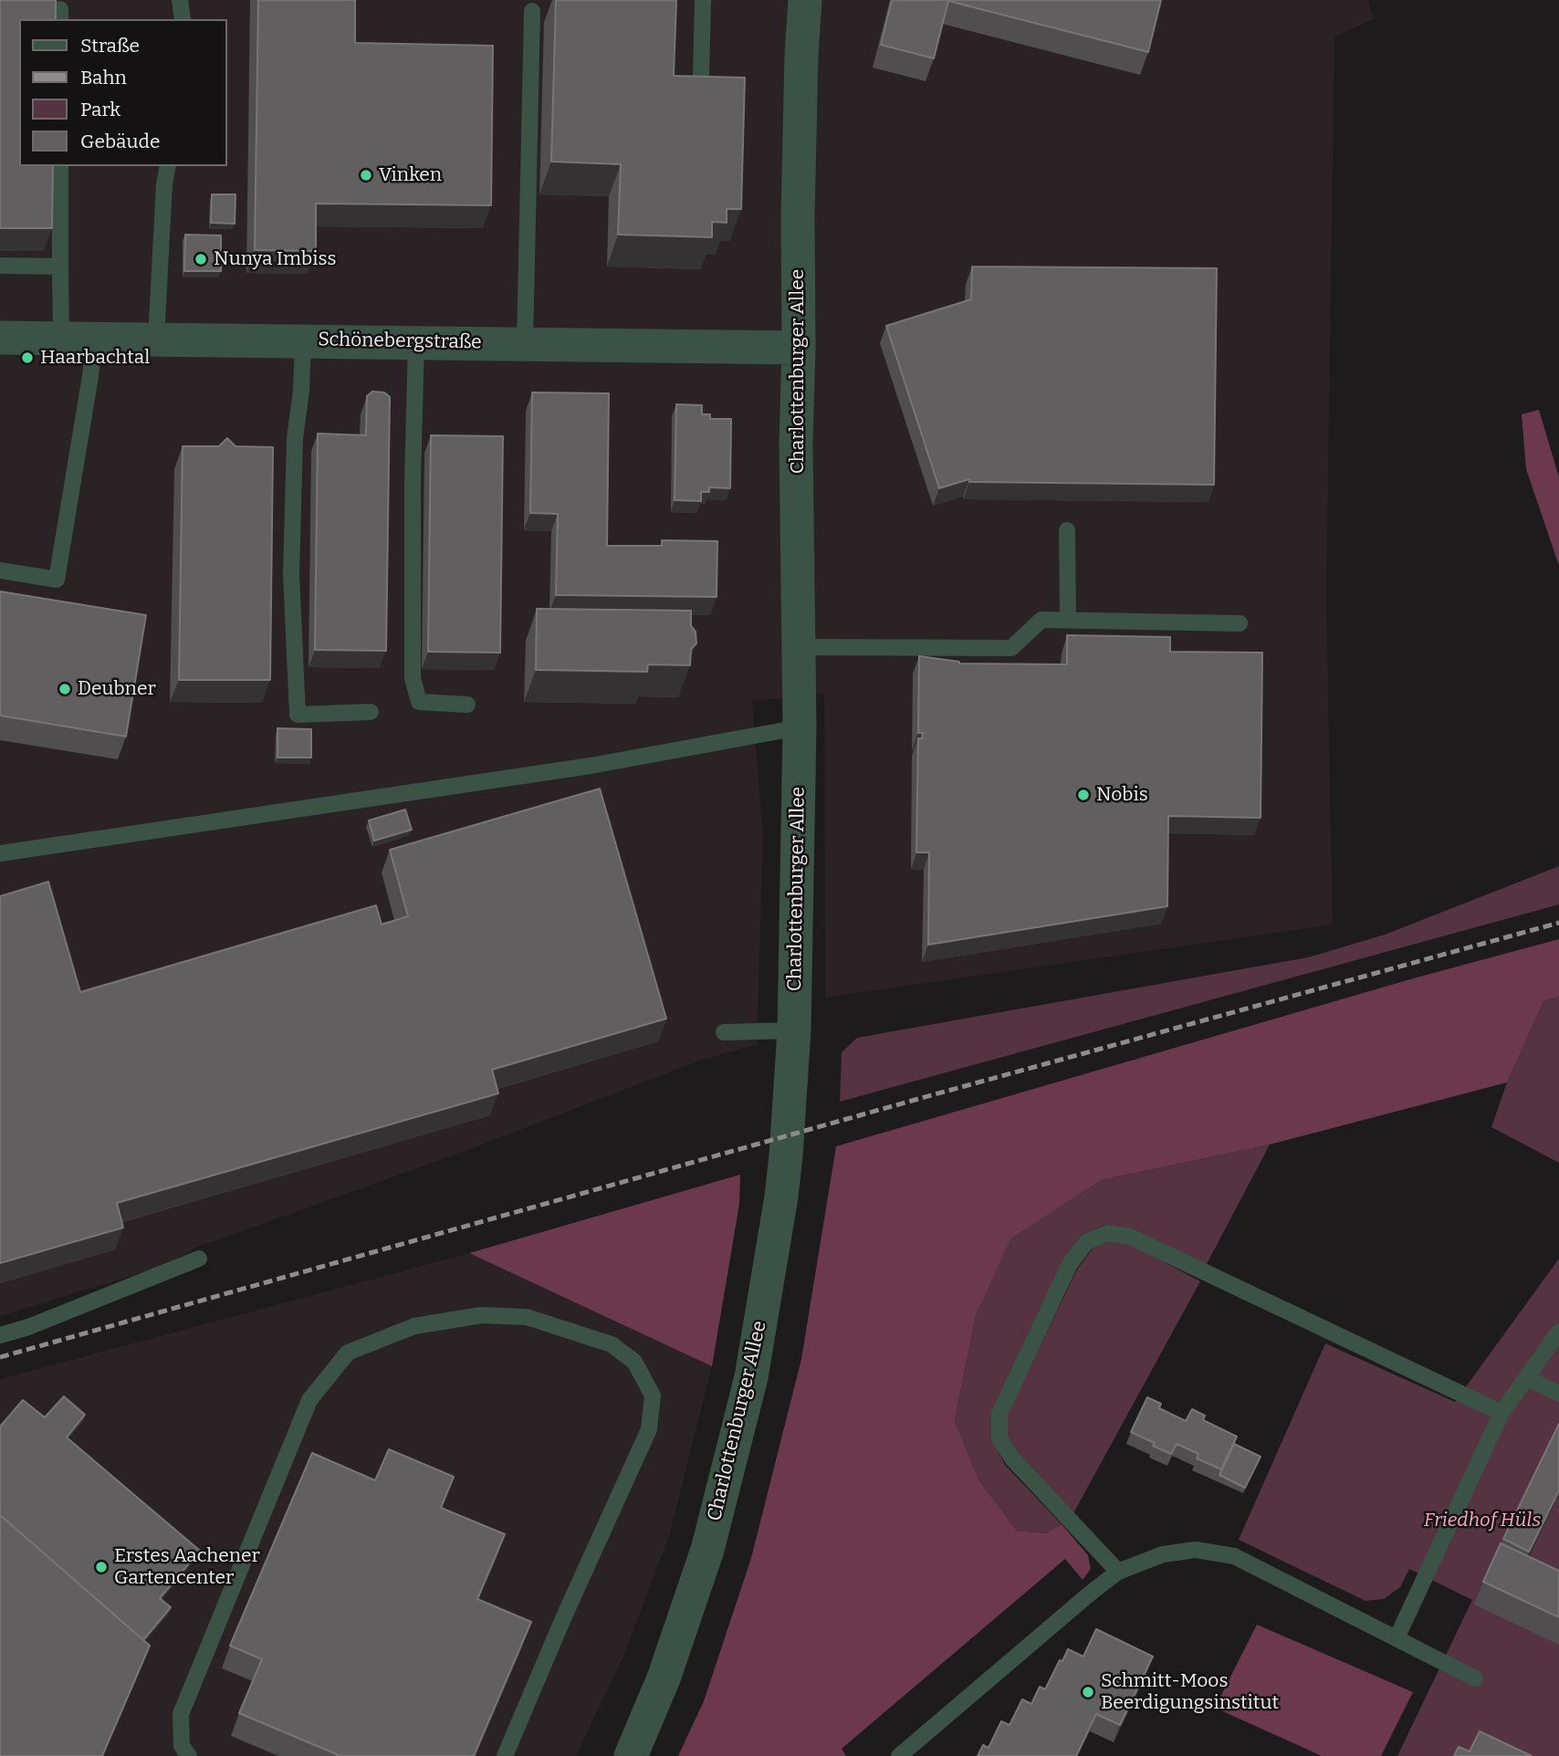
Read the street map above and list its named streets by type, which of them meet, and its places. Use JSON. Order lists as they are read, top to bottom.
{
  "streets": {
    "street": ["Schönebergstraße", "Charlottenburger Allee"]
  },
  "crossings": [
    ["Schönebergstraße", "Charlottenburger Allee"]
  ],
  "parks": ["Friedhof Hüls"],
  "places": [
    "Vinken",
    "Nunya Imbiss",
    "Haarbachtal",
    "Deubner",
    "Nobis",
    "Erstes Aachener Gartencenter",
    "Schmitt-Moos Beerdigungsinstitut"
  ],
  "legend": [
    "Straße",
    "Bahn",
    "Park",
    "Gebäude"
  ]
}
